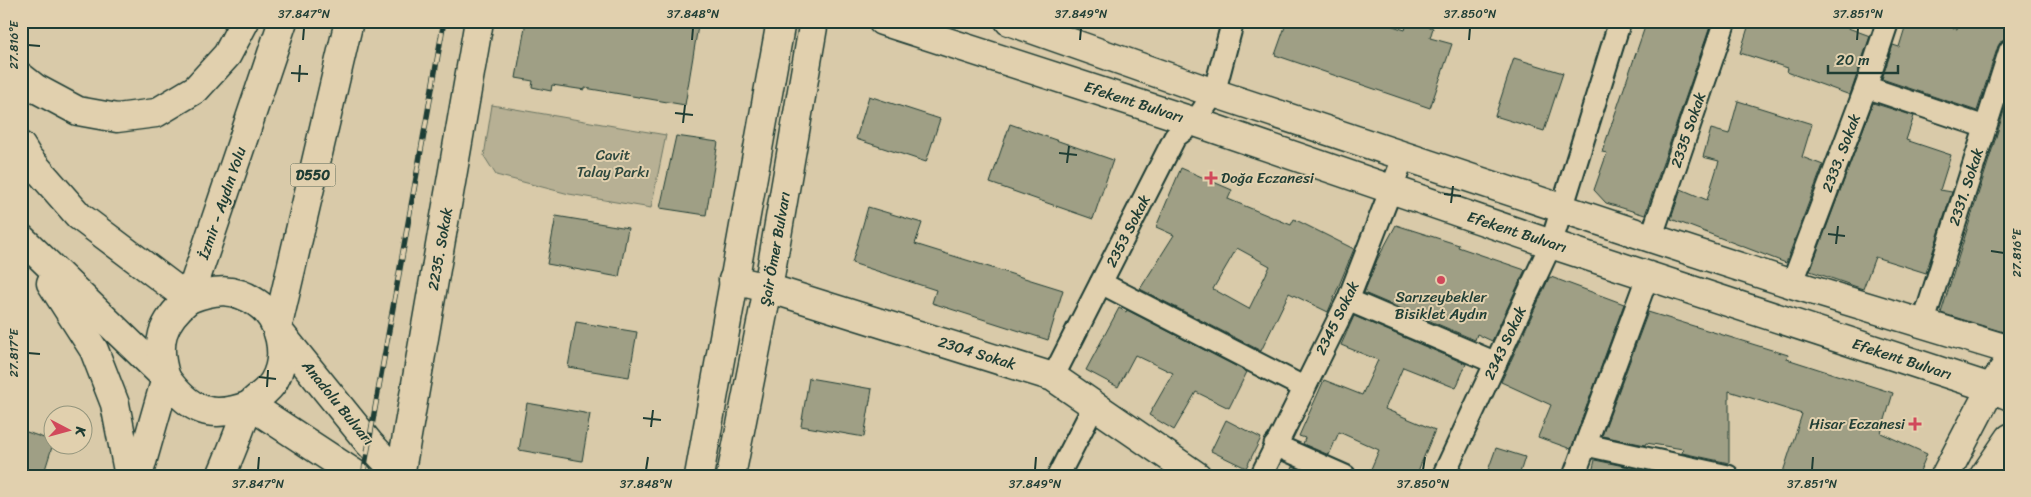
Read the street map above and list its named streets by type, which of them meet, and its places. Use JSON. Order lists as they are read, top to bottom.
{
  "streets": {
    "main road": [
      "Efekent Bulvarı",
      "D550",
      "İzmir - Aydın Yolu",
      "2235. Sokak",
      "Şair Ömer Bulvarı",
      "2304 Sokak",
      "Anadolu Bulvarı"
    ],
    "street": [
      "2335 Sokak",
      "2333. Sokak",
      "2331. Sokak",
      "2353 Sokak",
      "2345 Sokak",
      "2343 Sokak"
    ]
  },
  "crossings": [
    ["Efekent Bulvarı", "2353 Sokak"],
    ["Efekent Bulvarı", "2345 Sokak"],
    ["Efekent Bulvarı", "2343 Sokak"],
    ["D550", "İzmir - Aydın Yolu"],
    ["D550", "Anadolu Bulvarı"],
    ["İzmir - Aydın Yolu", "Anadolu Bulvarı"],
    ["2353 Sokak", "2304 Sokak"],
    ["2235. Sokak", "Anadolu Bulvarı"],
    ["Şair Ömer Bulvarı", "2304 Sokak"]
  ],
  "parks": ["Cavit Talay Parkı"],
  "places": {
    "health": ["Doğa Eczanesi", "Hisar Eczanesi"],
    "other": ["Sarızeybekler Bisiklet Aydın"]
  },
  "scale_bar": "20 m",
  "north": "right",
  "coordinates": [
    "37.847°N",
    "37.848°N",
    "37.849°N",
    "37.850°N",
    "37.851°N",
    "27.816°E",
    "27.817°E"
  ]
}
